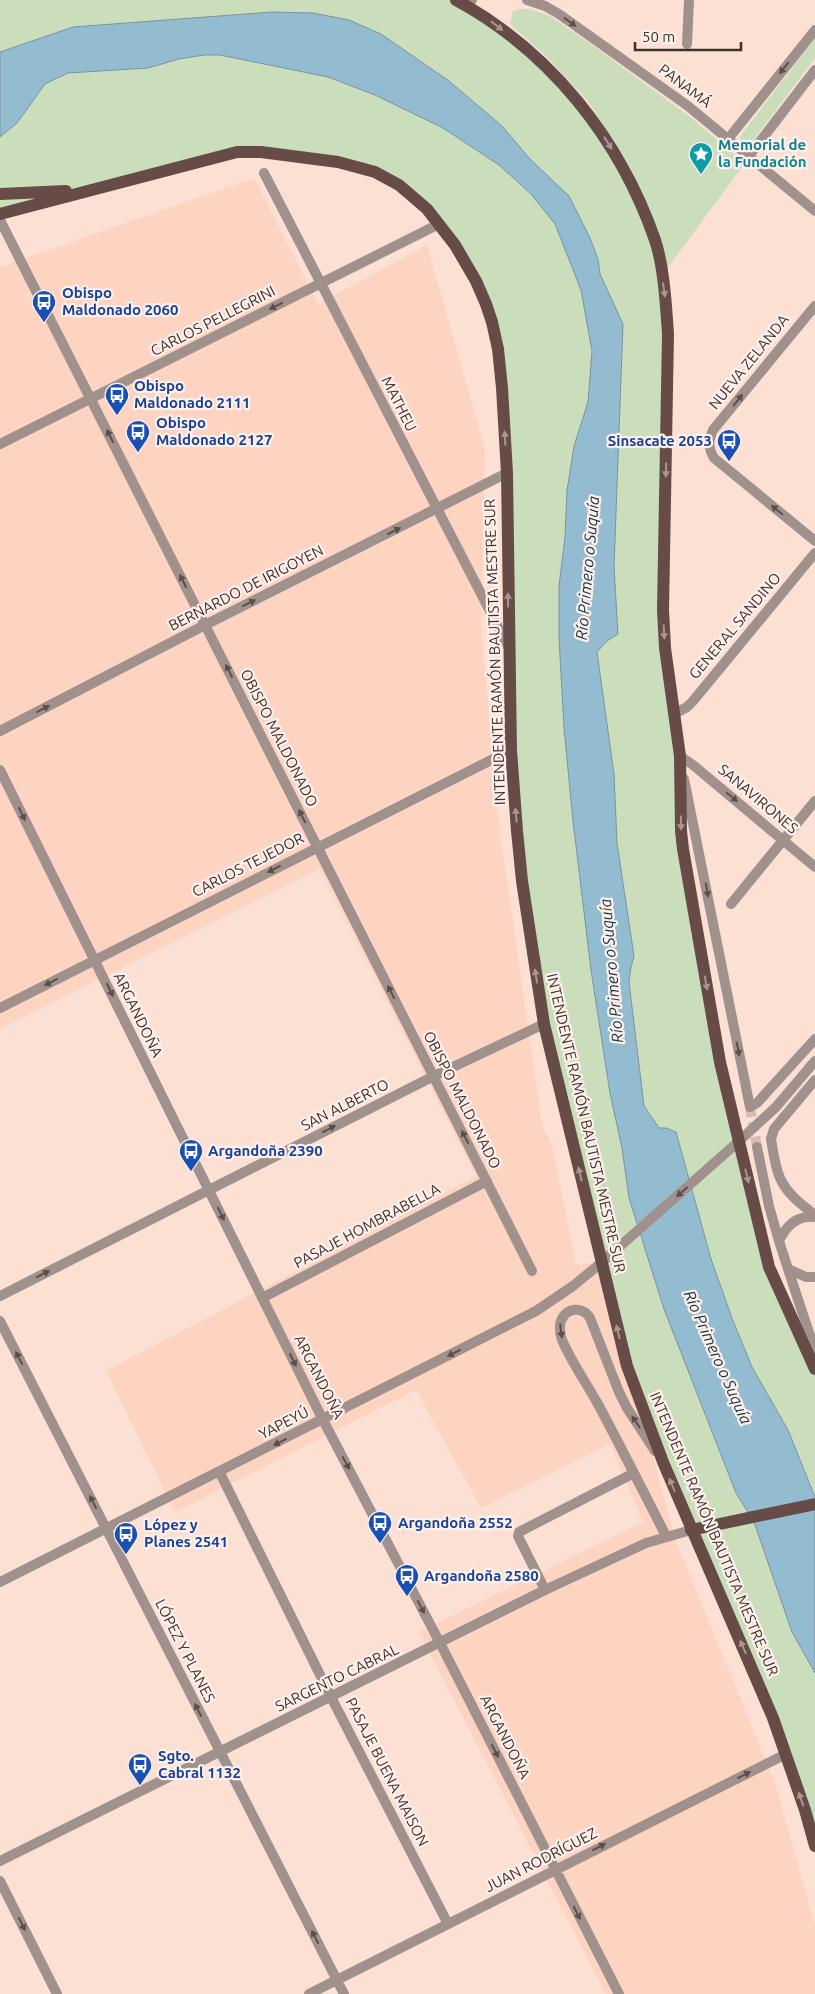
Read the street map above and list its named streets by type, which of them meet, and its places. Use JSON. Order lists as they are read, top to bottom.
{
  "streets": {
    "main road": ["INTENDENTE RAMÓN BAUTISTA MESTRE SUR"],
    "street": [
      "PANAMÁ",
      "CARLOS PELLEGRINI",
      "NUEVA ZELANDA",
      "MATHEU",
      "BERNARDO DE IRIGOYEN",
      "GENERAL SANDINO",
      "OBISPO MALDONADO",
      "SANAVIRONES",
      "CARLOS TEJEDOR",
      "ARGANDOÑA",
      "SAN ALBERTO",
      "PASAJE HOMBRABELLA",
      "YAPEYÚ",
      "LÓPEZ Y PLANES",
      "SARGENTO CABRAL",
      "PASAJE BUENA MAISON",
      "JUAN RODRÍGUEZ"
    ]
  },
  "crossings": [
    ["CARLOS PELLEGRINI", "MATHEU"],
    ["CARLOS PELLEGRINI", "INTENDENTE RAMÓN BAUTISTA MESTRE SUR"],
    ["CARLOS PELLEGRINI", "OBISPO MALDONADO"],
    ["MATHEU", "BERNARDO DE IRIGOYEN"],
    ["MATHEU", "INTENDENTE RAMÓN BAUTISTA MESTRE SUR"],
    ["BERNARDO DE IRIGOYEN", "INTENDENTE RAMÓN BAUTISTA MESTRE SUR"],
    ["BERNARDO DE IRIGOYEN", "OBISPO MALDONADO"],
    ["INTENDENTE RAMÓN BAUTISTA MESTRE SUR", "CARLOS TEJEDOR"],
    ["INTENDENTE RAMÓN BAUTISTA MESTRE SUR", "SAN ALBERTO"],
    ["INTENDENTE RAMÓN BAUTISTA MESTRE SUR", "YAPEYÚ"],
    ["INTENDENTE RAMÓN BAUTISTA MESTRE SUR", "SARGENTO CABRAL"],
    ["INTENDENTE RAMÓN BAUTISTA MESTRE SUR", "JUAN RODRÍGUEZ"],
    ["OBISPO MALDONADO", "CARLOS TEJEDOR"],
    ["OBISPO MALDONADO", "SAN ALBERTO"],
    ["OBISPO MALDONADO", "PASAJE HOMBRABELLA"],
    ["CARLOS TEJEDOR", "ARGANDOÑA"],
    ["ARGANDOÑA", "SAN ALBERTO"],
    ["ARGANDOÑA", "PASAJE HOMBRABELLA"],
    ["ARGANDOÑA", "YAPEYÚ"],
    ["ARGANDOÑA", "SARGENTO CABRAL"],
    ["ARGANDOÑA", "JUAN RODRÍGUEZ"],
    ["YAPEYÚ", "LÓPEZ Y PLANES"],
    ["YAPEYÚ", "PASAJE BUENA MAISON"],
    ["LÓPEZ Y PLANES", "SARGENTO CABRAL"],
    ["LÓPEZ Y PLANES", "JUAN RODRÍGUEZ"],
    ["SARGENTO CABRAL", "PASAJE BUENA MAISON"],
    ["PASAJE BUENA MAISON", "JUAN RODRÍGUEZ"]
  ],
  "one_way": [
    "PANAMÁ",
    "CARLOS PELLEGRINI",
    "BERNARDO DE IRIGOYEN",
    "INTENDENTE RAMÓN BAUTISTA MESTRE SUR",
    "OBISPO MALDONADO",
    "SANAVIRONES",
    "CARLOS TEJEDOR",
    "ARGANDOÑA",
    "SAN ALBERTO",
    "YAPEYÚ",
    "LÓPEZ Y PLANES",
    "JUAN RODRÍGUEZ"
  ],
  "water": ["Río Primero o Suquía"],
  "places": {
    "place": ["Memorial de la Fundación"],
    "bus stop": [
      "Obispo Maldonado 2060",
      "Obispo Maldonado 2111",
      "Obispo Maldonado 2127",
      "Sinsacate 2053",
      "Argandoña 2390",
      "Argandoña 2552",
      "López y Planes 2541",
      "Argandoña 2580",
      "Sgto. Cabral 1132"
    ]
  },
  "scale_bar": "50 m"
}
